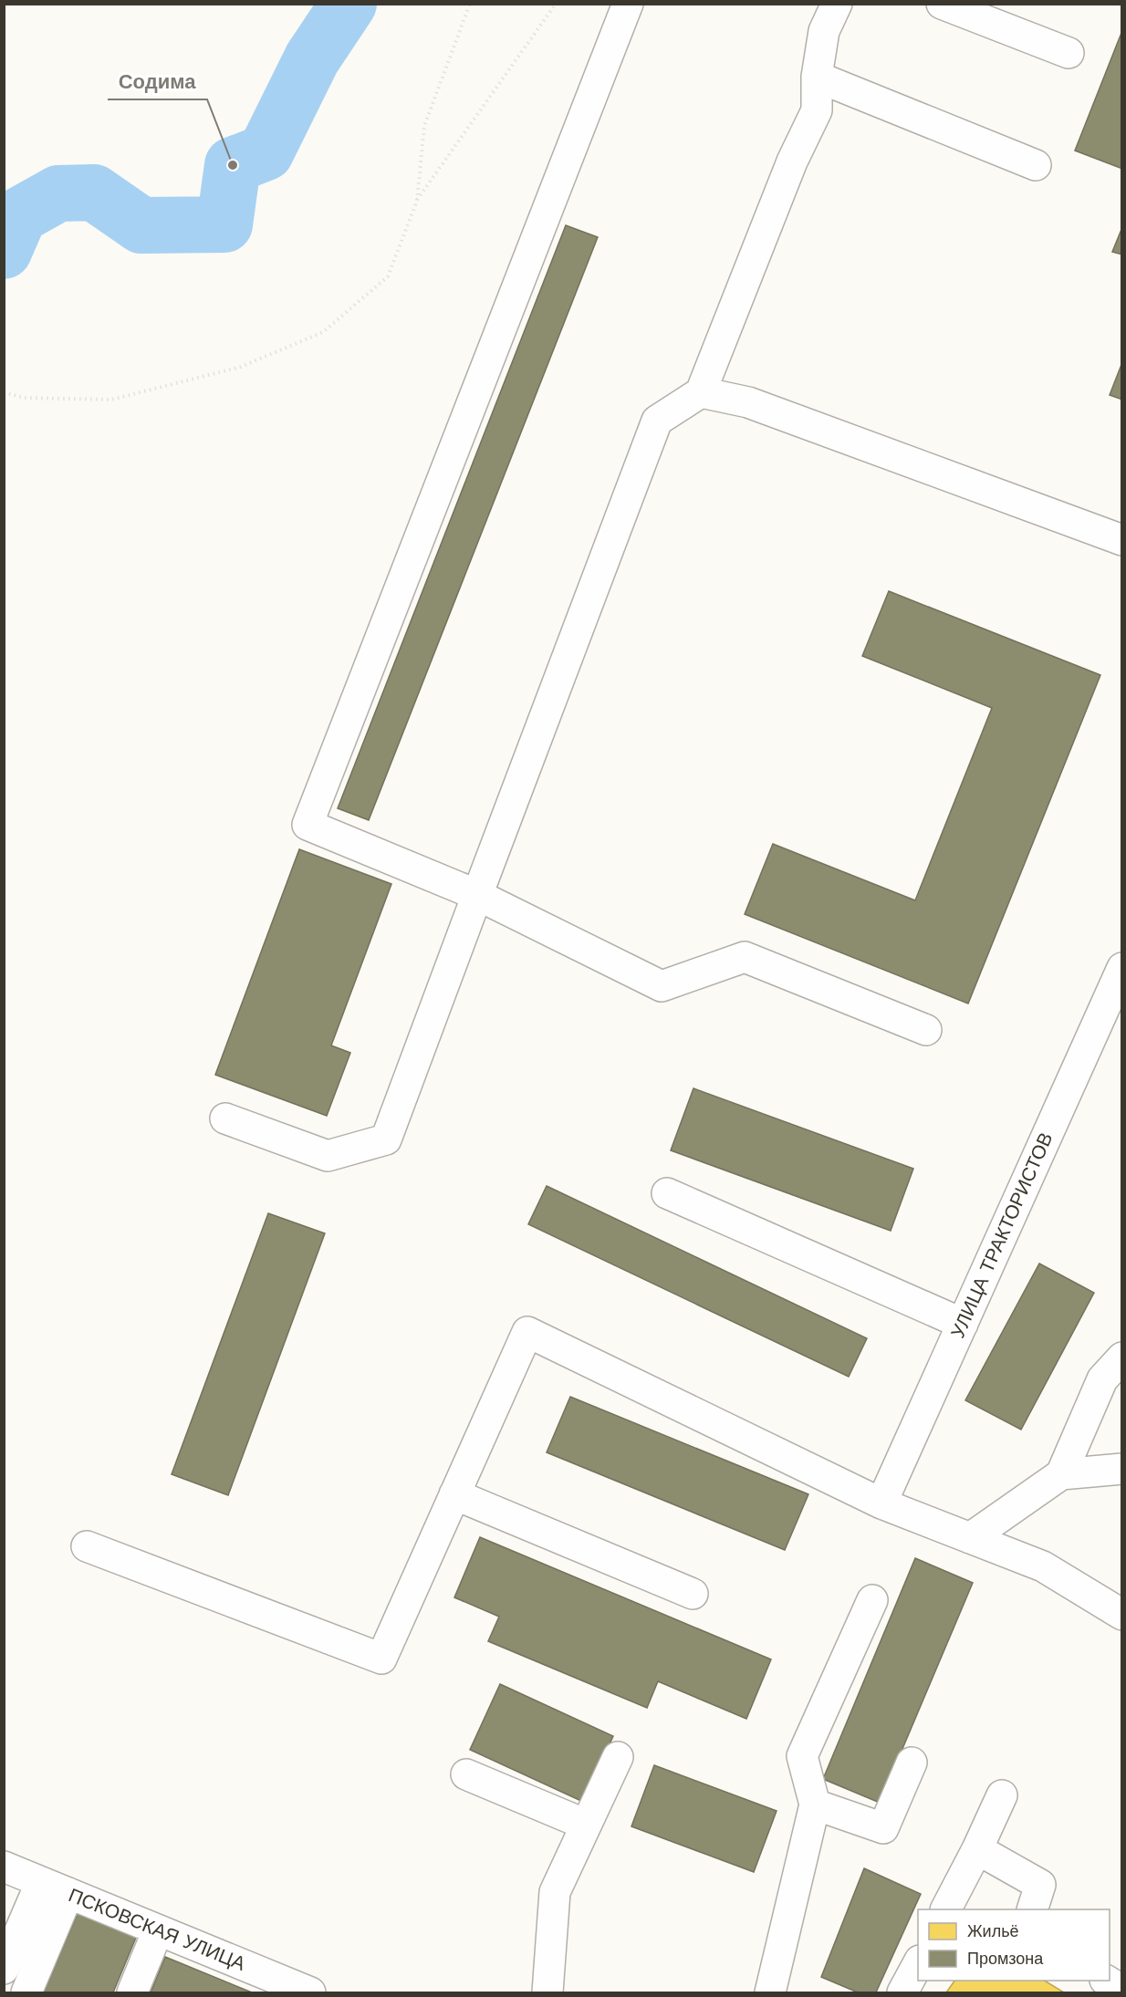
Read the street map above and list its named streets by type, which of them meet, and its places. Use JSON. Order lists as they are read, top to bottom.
{
  "streets": {
    "street": ["УЛИЦА ТРАКТОРИСТОВ", "ПСКОВСКАЯ УЛИЦА"]
  },
  "places": ["Содима"],
  "legend": ["Жильё", "Промзона"]
}
